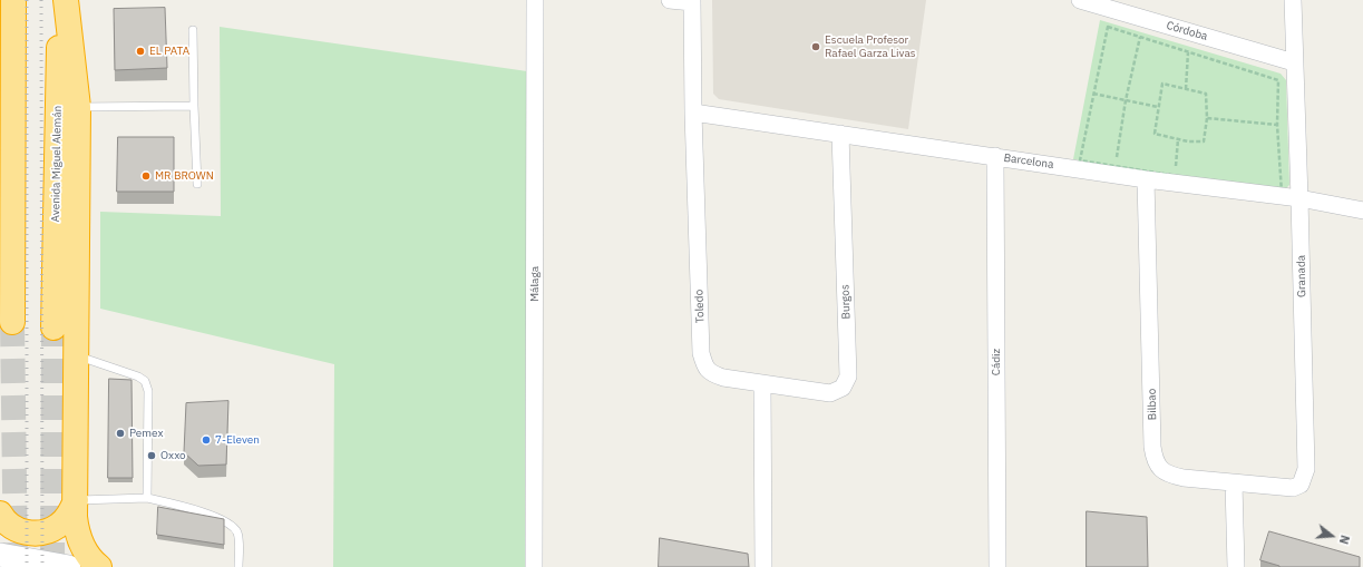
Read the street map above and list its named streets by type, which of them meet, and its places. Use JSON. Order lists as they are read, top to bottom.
{
  "streets": {
    "highway": ["Avenida Miguel Alemán"],
    "street": [
      "Córdoba",
      "Barcelona",
      "Granada",
      "Málaga",
      "Burgos",
      "Toledo",
      "Cádiz",
      "Bilbao"
    ]
  },
  "crossings": [
    ["Córdoba", "Granada"],
    ["Barcelona", "Granada"],
    ["Barcelona", "Burgos"],
    ["Barcelona", "Toledo"],
    ["Barcelona", "Cádiz"],
    ["Barcelona", "Bilbao"],
    ["Granada", "Bilbao"],
    ["Burgos", "Toledo"]
  ],
  "places": [
    "Escuela Profesor Rafael Garza Livas",
    "EL PATA",
    "MR BROWN",
    "Pemex",
    "7-Eleven",
    "Oxxo"
  ],
  "north": "right"
}
